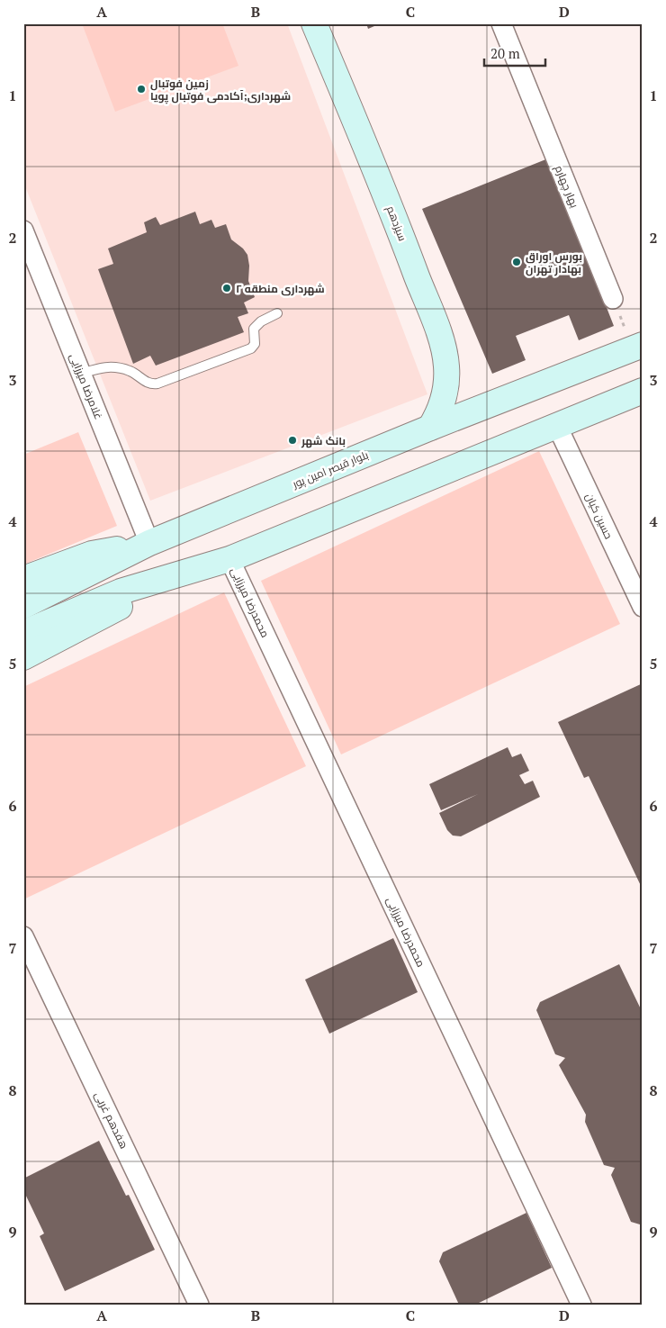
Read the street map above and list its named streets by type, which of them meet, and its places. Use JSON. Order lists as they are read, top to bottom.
{
  "streets": {
    "main road": ["سیزدهم", "بلوار قیصر امین پور"],
    "street": [
      "بهار چهارم",
      "غلامرضا میرزایی",
      "حسین کیان",
      "محمدرضا میرزایی",
      "هفدهم غربی"
    ]
  },
  "crossings": [
    ["سیزدهم", "بلوار قیصر امین پور"],
    ["غلامرضا میرزایی", "بلوار قیصر امین پور"]
  ],
  "places": [
    "زمین فوتبال شهرداری;آکادمی فوتبال پویا",
    "بورس اوراق بهادار تهران",
    "شهرداری منطقه ۲",
    "بانک شهر"
  ],
  "scale_bar": "20 m",
  "grid": {
    "columns": [
      "A",
      "B",
      "C",
      "D"
    ],
    "rows": [
      "1",
      "2",
      "3",
      "4",
      "5",
      "6",
      "7",
      "8",
      "9"
    ]
  }
}
